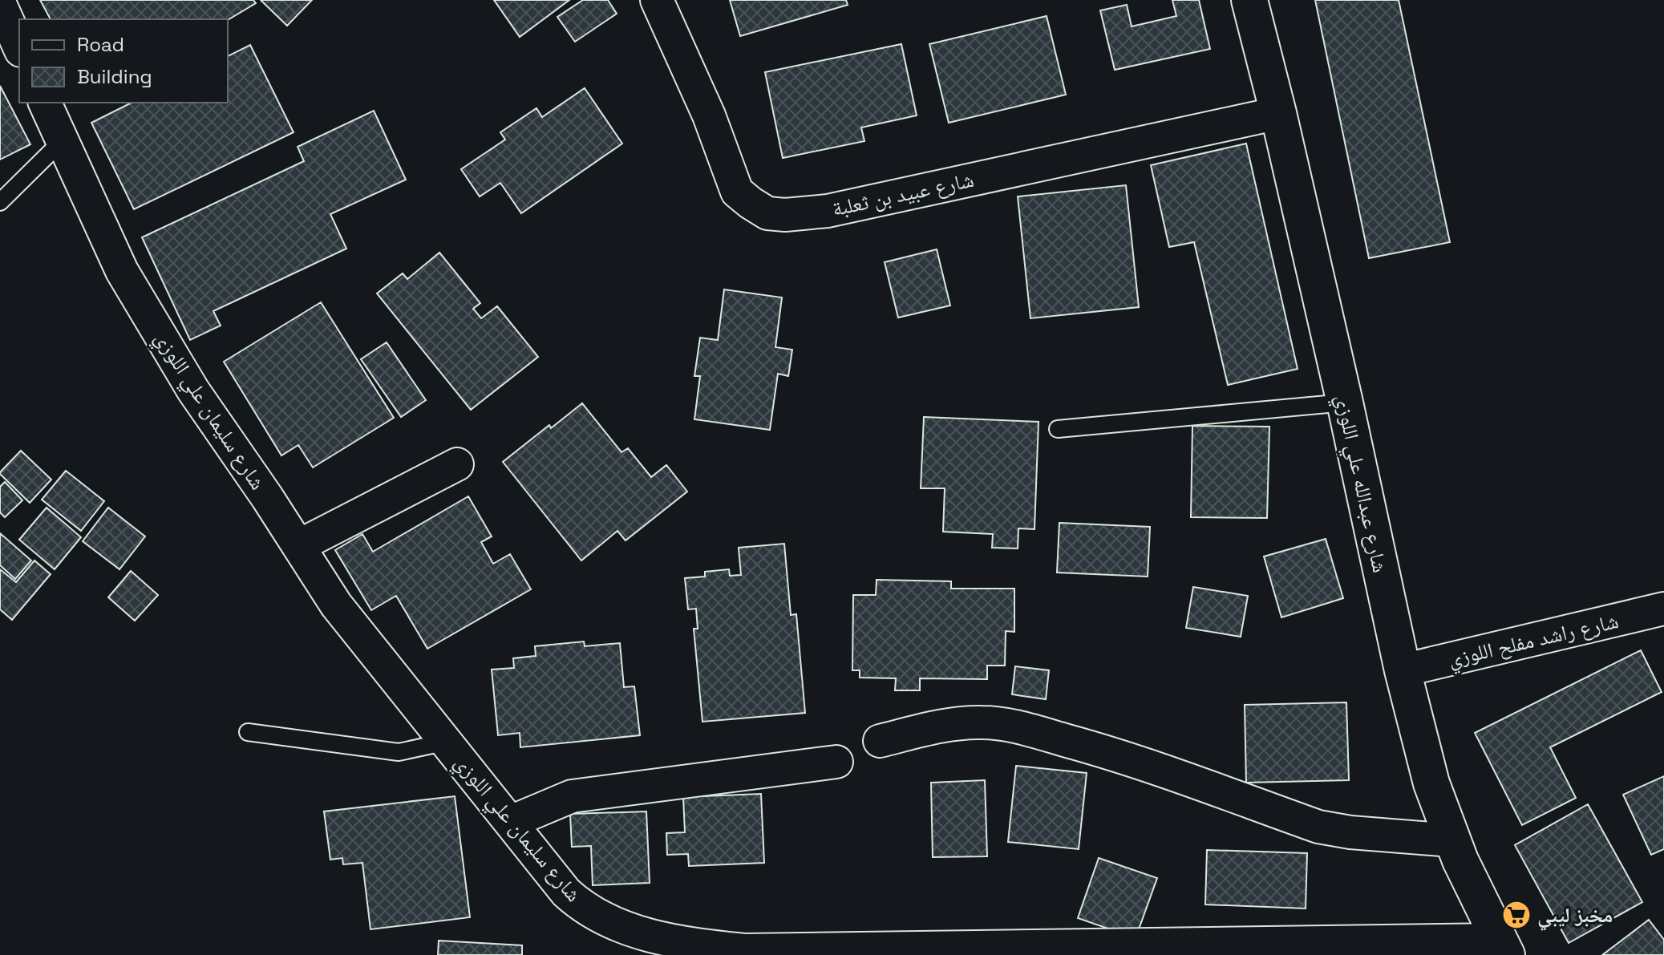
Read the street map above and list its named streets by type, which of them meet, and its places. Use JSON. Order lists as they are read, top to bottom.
{
  "streets": {
    "street": [
      "شارع عبيد بن ثعلبة",
      "شارع سليمان علي اللوزي",
      "شارع عبدالله علي اللوزي",
      "شارع راشد مفلح اللوزي"
    ]
  },
  "crossings": [
    ["شارع عبيد بن ثعلبة", "شارع عبدالله علي اللوزي"],
    ["شارع سليمان علي اللوزي", "شارع عبدالله علي اللوزي"],
    ["شارع عبدالله علي اللوزي", "شارع راشد مفلح اللوزي"]
  ],
  "places": {
    "supermarket": ["مخبز ليبي"]
  },
  "legend": ["Road", "Building"]
}
